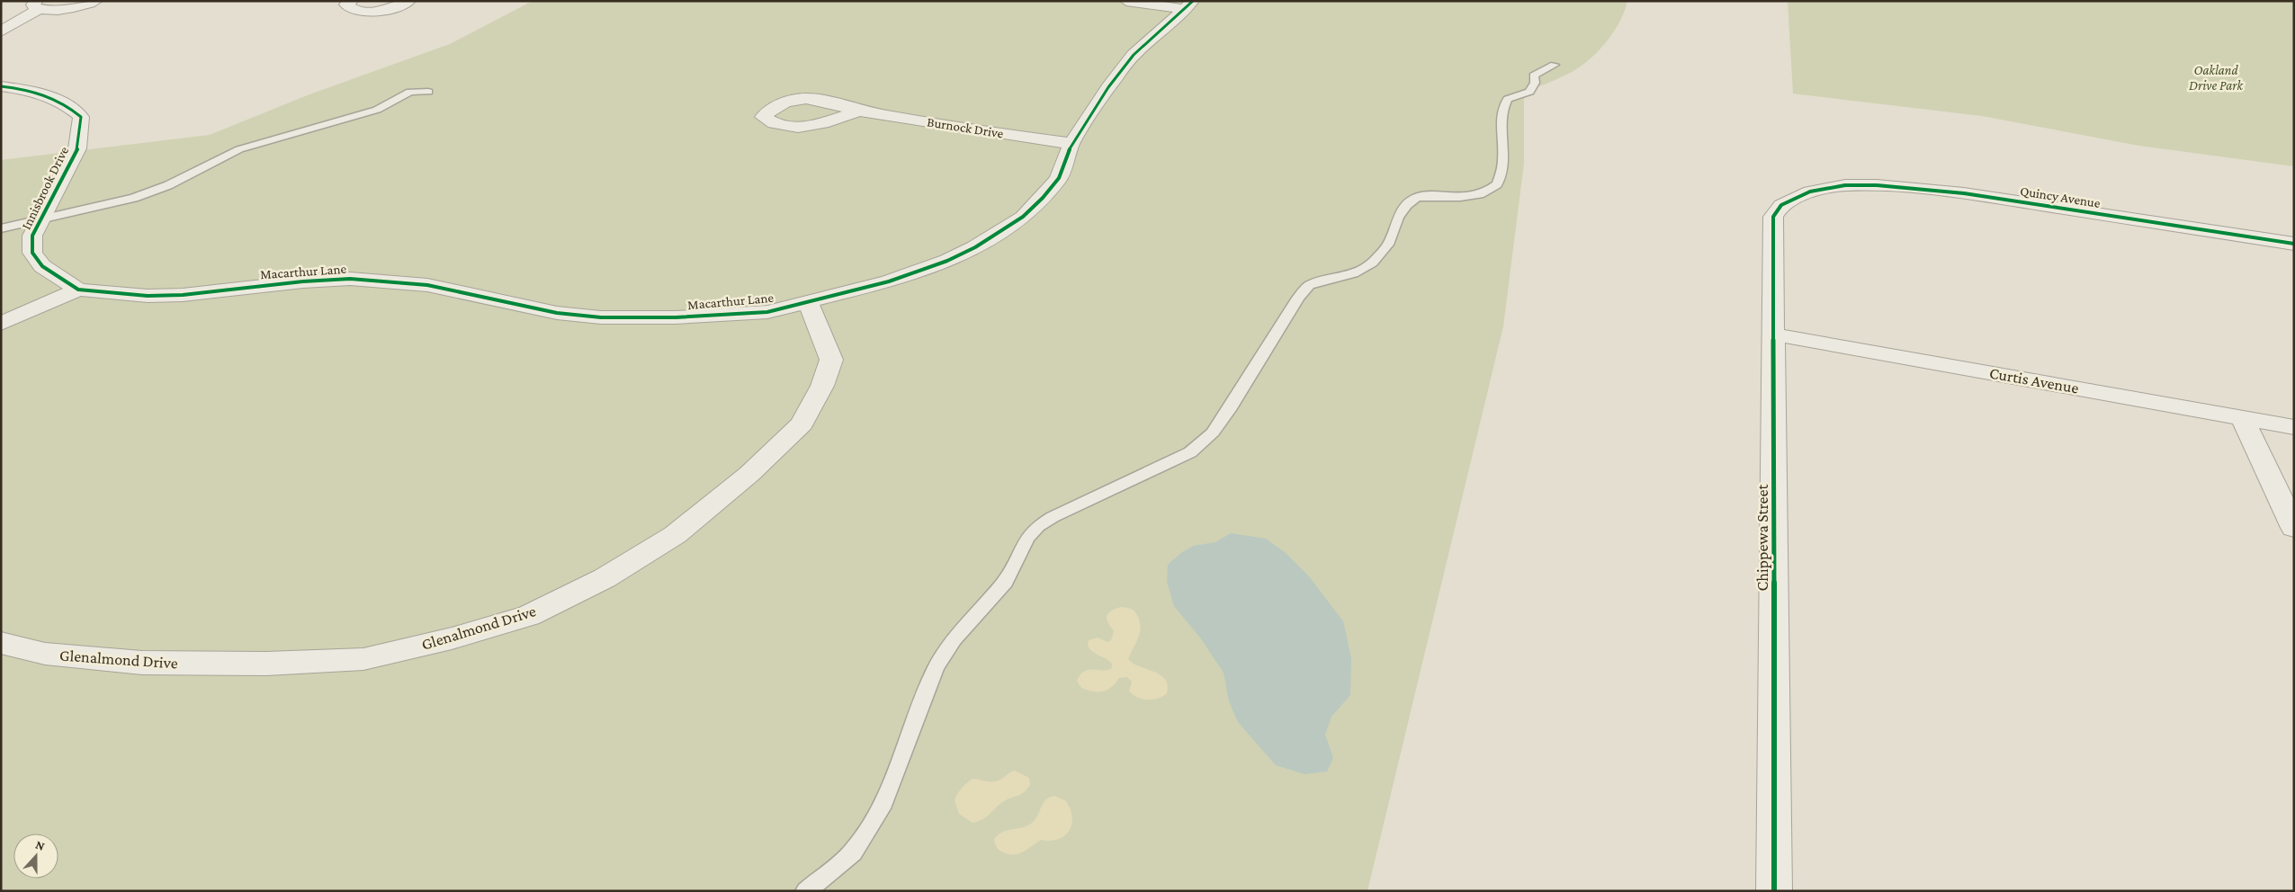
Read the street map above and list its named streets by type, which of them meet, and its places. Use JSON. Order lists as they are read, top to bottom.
{
  "streets": {
    "street": [
      "Burnock Drive",
      "Innisbrook Drive",
      "Quincy Avenue",
      "Macarthur Lane",
      "Curtis Avenue",
      "Chippewa Street",
      "Glenalmond Drive"
    ]
  },
  "crossings": [
    ["Burnock Drive", "Macarthur Lane"],
    ["Innisbrook Drive", "Macarthur Lane"],
    ["Quincy Avenue", "Chippewa Street"],
    ["Macarthur Lane", "Glenalmond Drive"],
    ["Curtis Avenue", "Chippewa Street"]
  ],
  "parks": ["Oakland Drive Park"],
  "north": "top"
}
